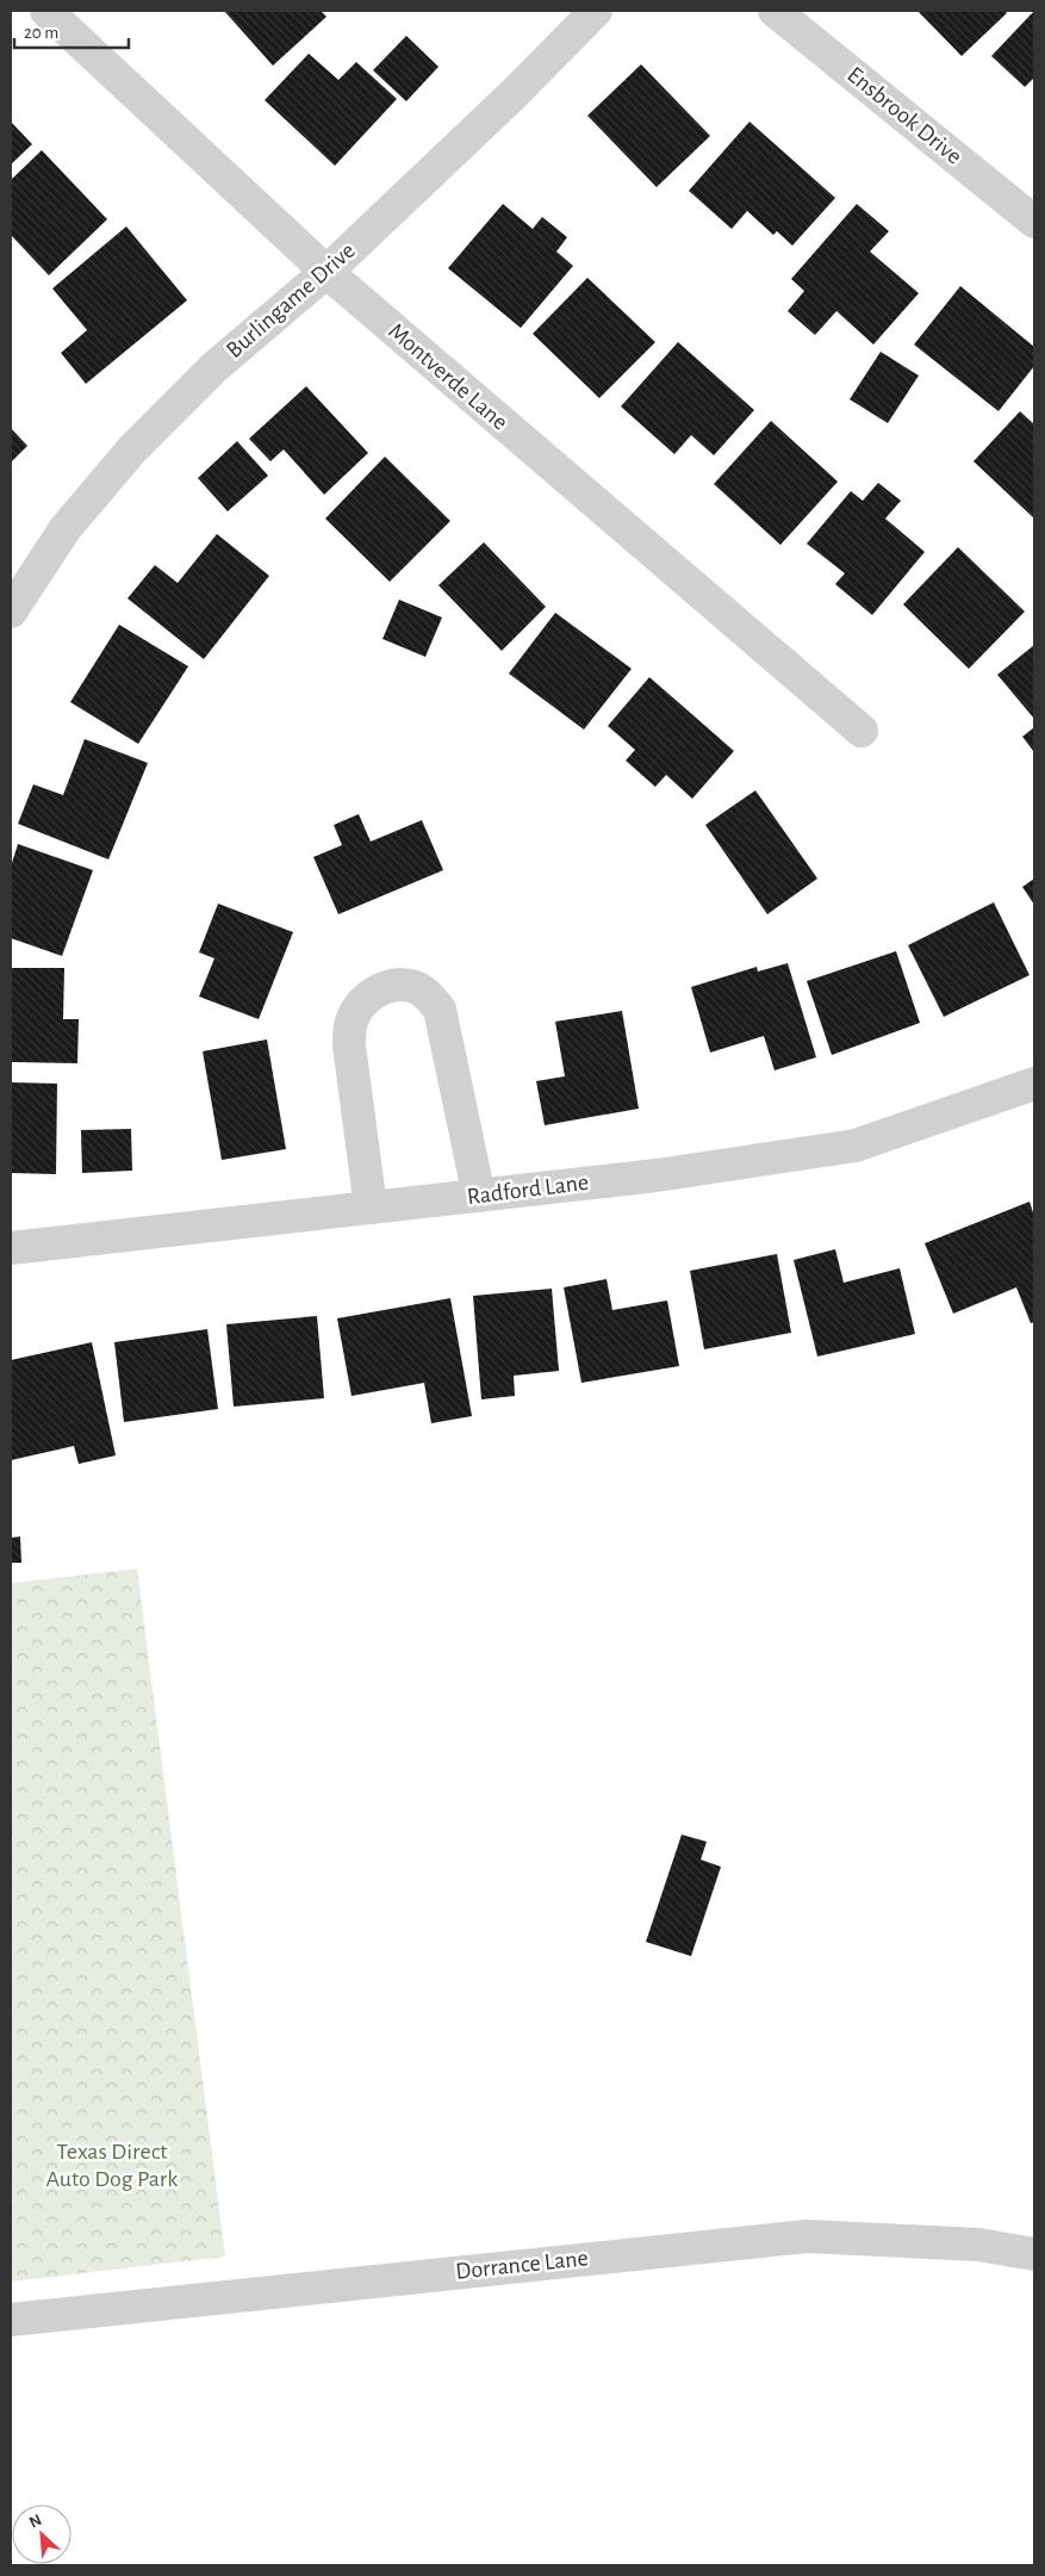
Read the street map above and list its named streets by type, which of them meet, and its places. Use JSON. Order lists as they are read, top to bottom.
{
  "streets": {
    "street": [
      "Ensbrook Drive",
      "Burlingame Drive",
      "Montverde Lane",
      "Radford Lane",
      "Dorrance Lane"
    ]
  },
  "crossings": [
    ["Burlingame Drive", "Montverde Lane"]
  ],
  "parks": ["Texas Direct Auto Dog Park"],
  "scale_bar": "20 m",
  "north": "top left"
}
